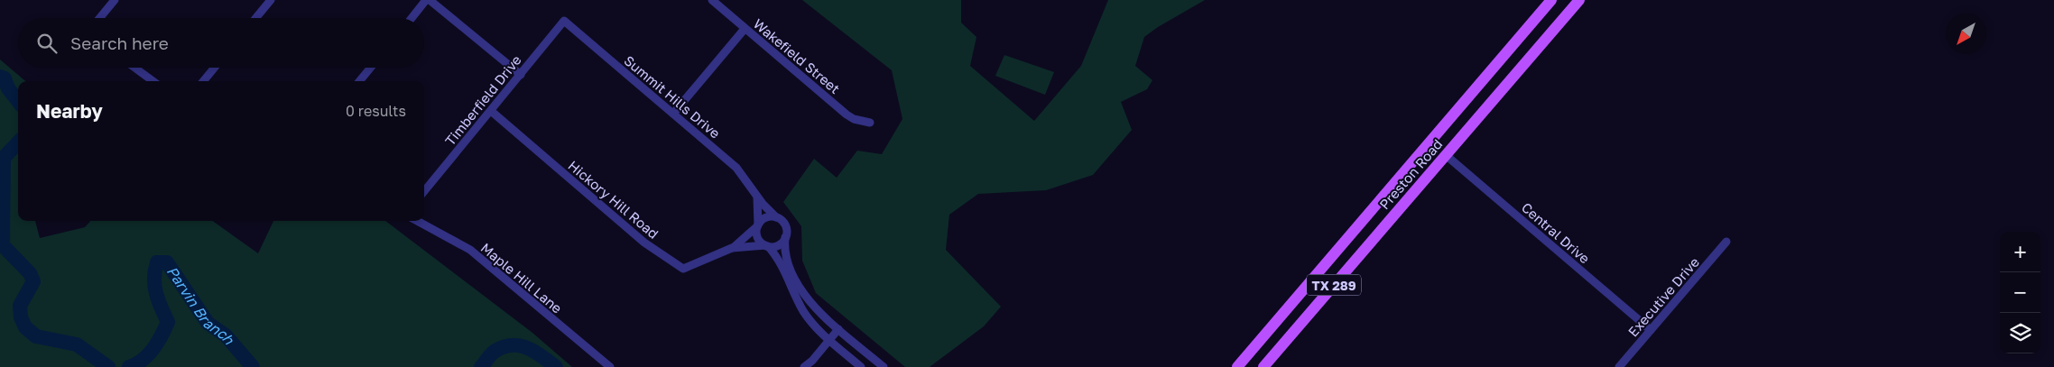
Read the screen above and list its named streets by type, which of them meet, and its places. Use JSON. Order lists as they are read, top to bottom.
{
  "streets": {
    "main road": ["Preston Road", "TX 289"],
    "street": [
      "Wakefield Street",
      "Summit Hills Drive",
      "Timberfield Drive",
      "Hickory Hill Road",
      "Central Drive",
      "Maple Hill Lane",
      "Executive Drive"
    ]
  },
  "crossings": [
    ["Summit Hills Drive", "Timberfield Drive"],
    ["Summit Hills Drive", "Hickory Hill Road"],
    ["Timberfield Drive", "Hickory Hill Road"],
    ["Preston Road", "Central Drive"],
    ["Central Drive", "Executive Drive"]
  ],
  "water": ["Parvin Branch"],
  "north": "bottom left",
  "page": {
    "search": "Search here",
    "heading": ["Nearby", "0 results"],
    "map_buttons": ["+", "−"]
  }
}
